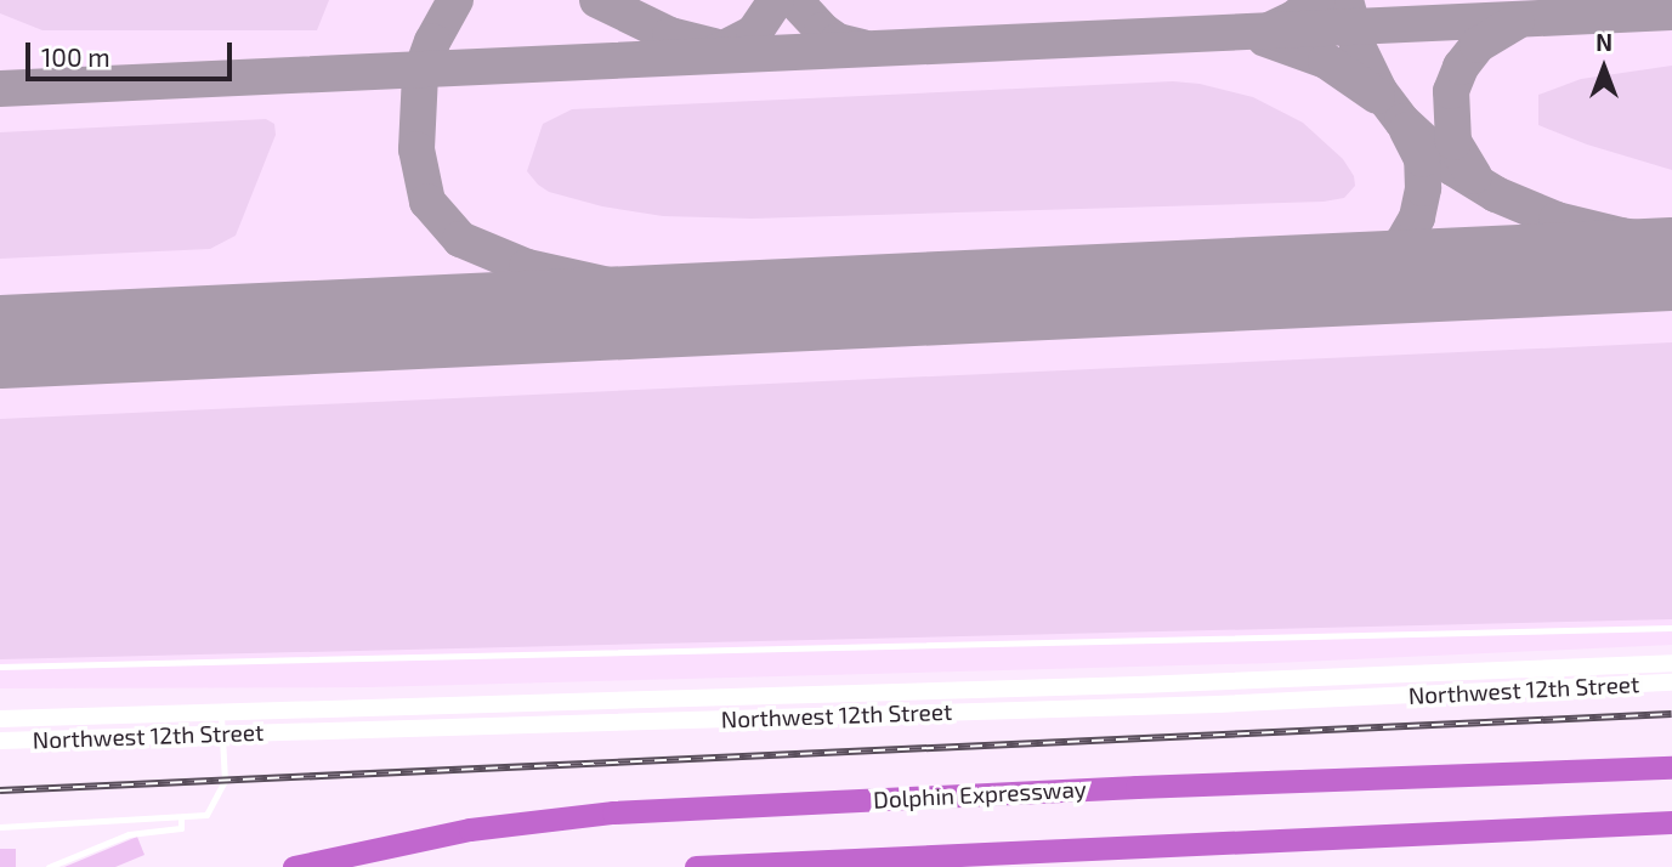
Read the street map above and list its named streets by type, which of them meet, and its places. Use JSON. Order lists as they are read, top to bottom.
{
  "streets": {
    "highway": ["Dolphin Expressway"],
    "main road": ["Northwest 12th Street"]
  },
  "scale_bar": "100 m",
  "north": "top"
}
